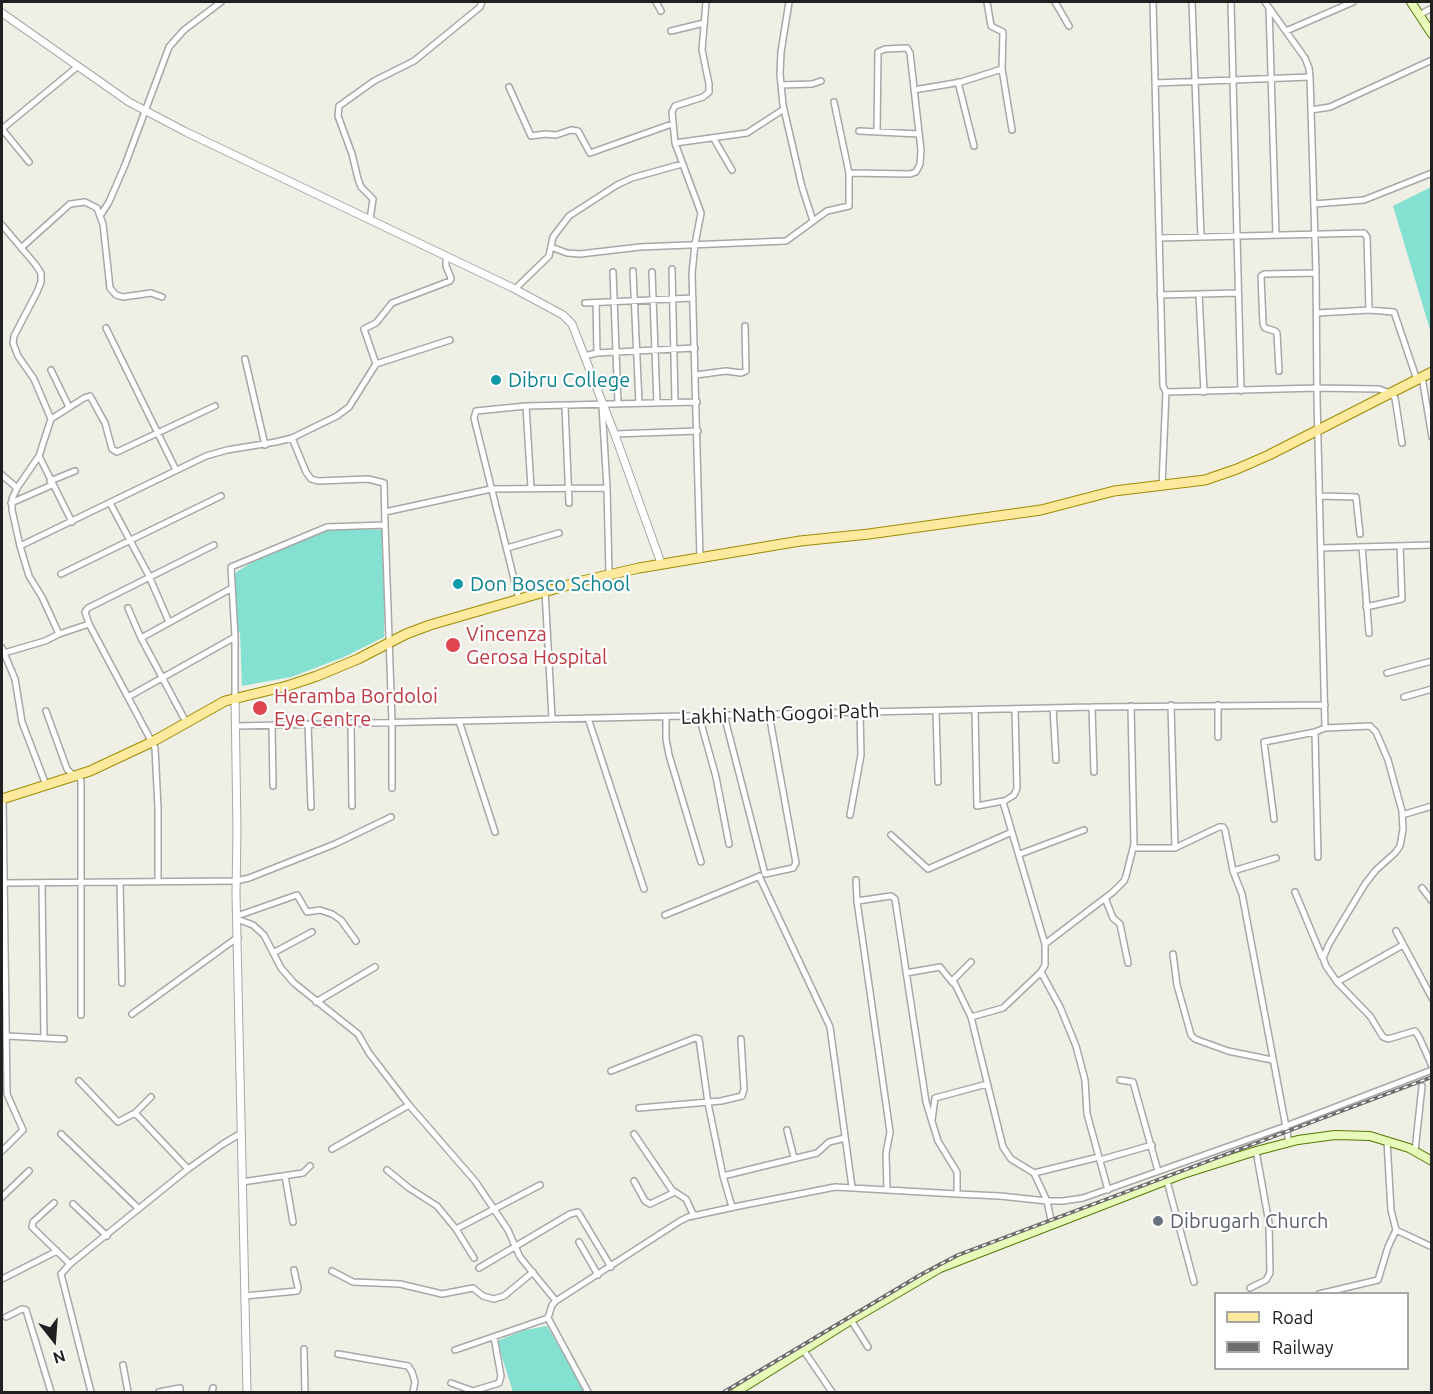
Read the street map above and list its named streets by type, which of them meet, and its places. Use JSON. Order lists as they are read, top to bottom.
{
  "streets": {
    "street": ["Lakhi Nath Gogoi Path"]
  },
  "places": [
    "Dibru College",
    "Don Bosco School",
    "Vincenza Gerosa Hospital",
    "Heramba Bordoloi Eye Centre",
    "Dibrugarh Church"
  ],
  "legend": ["Road", "Railway"],
  "north": "bottom"
}
